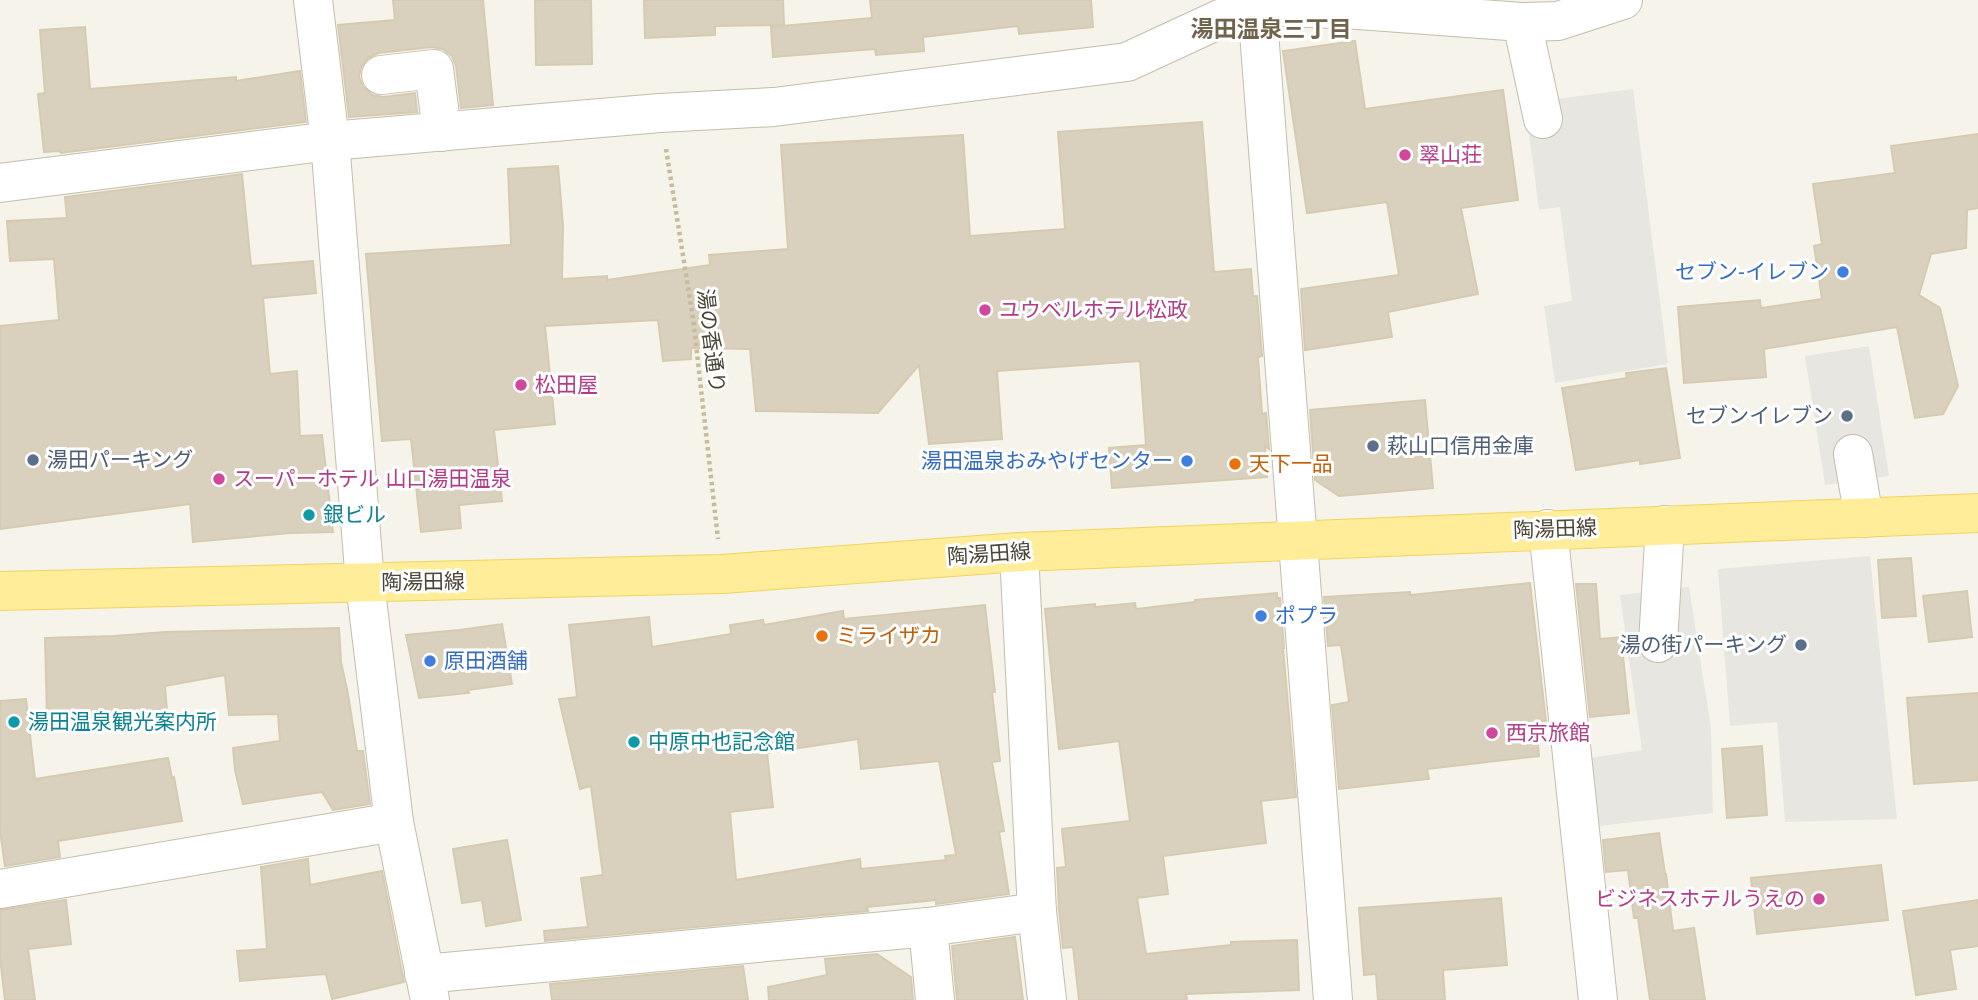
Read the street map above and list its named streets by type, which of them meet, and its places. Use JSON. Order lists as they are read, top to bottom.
{
  "streets": {
    "main road": ["陶湯田線"],
    "path": ["湯の香通り"]
  },
  "crossings": [
    ["湯の香通り", "陶湯田線"]
  ],
  "districts": ["湯田温泉三丁目"],
  "places": [
    "翠山荘",
    "セブン-イレブン",
    "ユウベルホテル松政",
    "松田屋",
    "セブンイレブン",
    "萩山口信用金庫",
    "湯田パーキング",
    "湯田温泉おみやげセンター",
    "天下一品",
    "スーパーホテル 山口湯田温泉",
    "銀ビル",
    "ポプラ",
    "ミライザカ",
    "湯の街パーキング",
    "原田酒舗",
    "湯田温泉観光案内所",
    "西京旅館",
    "中原中也記念館",
    "ビジネスホテルうえの"
  ]
}
